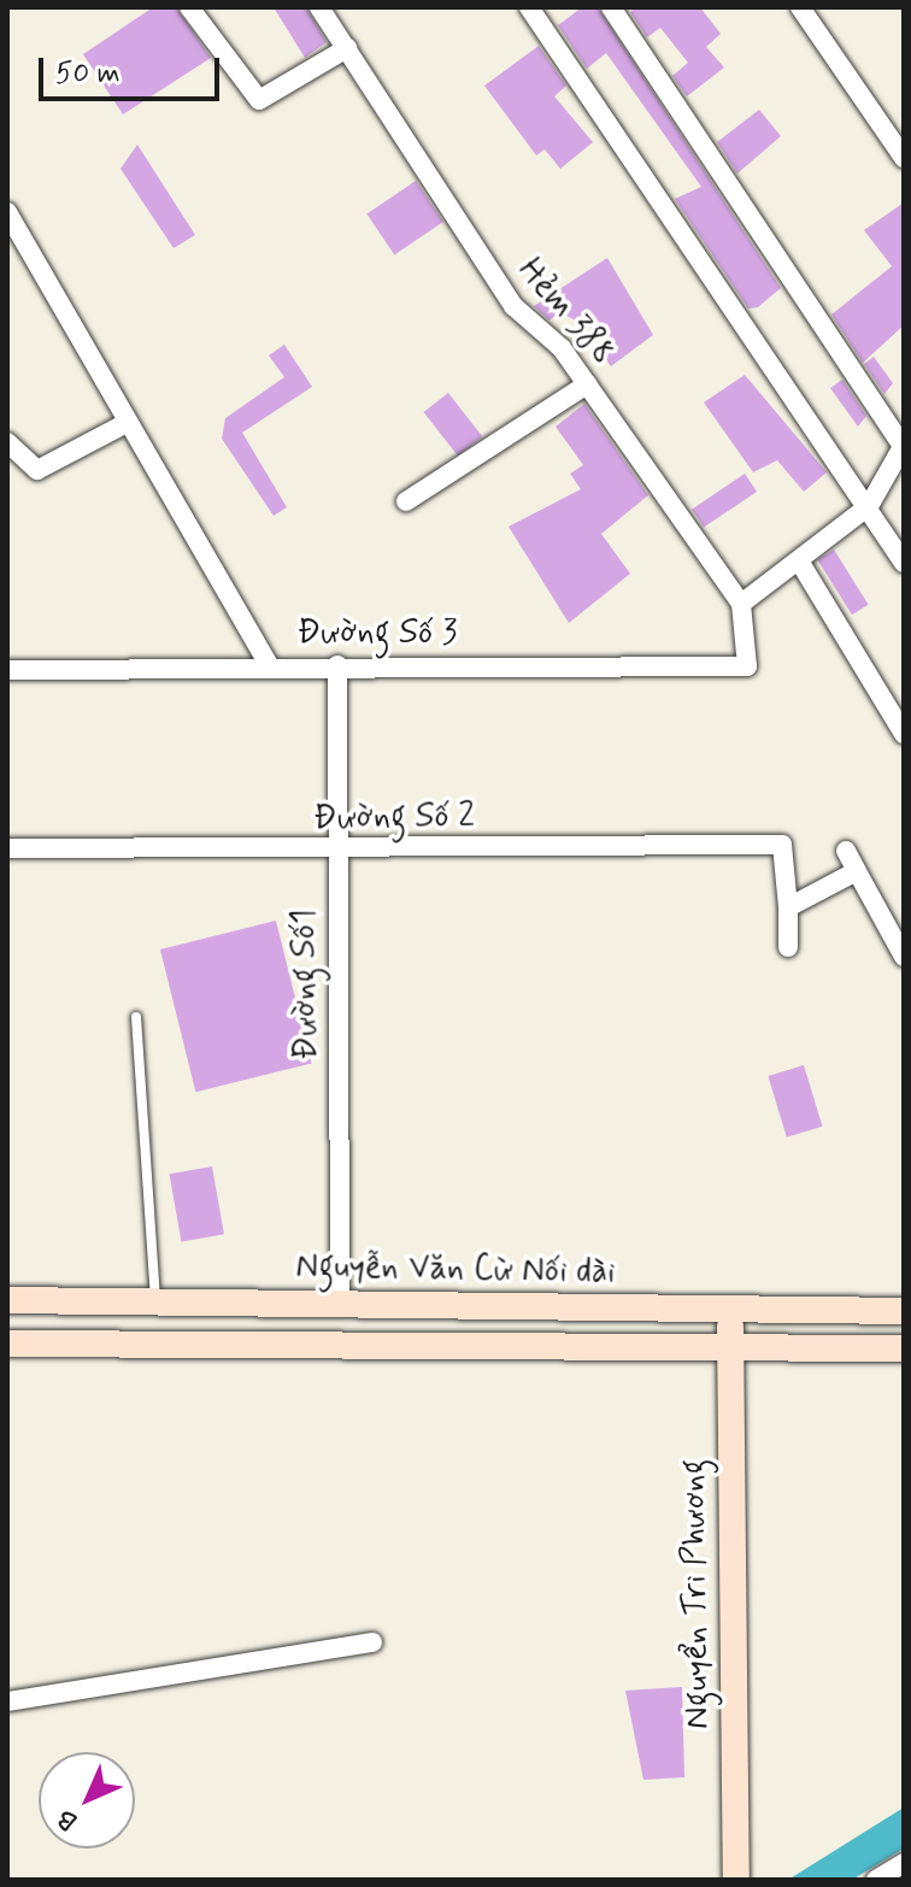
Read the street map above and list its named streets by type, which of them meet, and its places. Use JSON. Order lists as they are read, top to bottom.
{
  "streets": {
    "main road": ["Nguyễn Văn Cừ Nối dài", "Nguyển Tri Phương"],
    "street": [
      "Hẻm 388",
      "Đường Số 3",
      "Đường Số 2",
      "Đường Số1"
    ]
  },
  "crossings": [
    ["Hẻm 388", "Đường Số 3"],
    ["Đường Số 3", "Đường Số1"],
    ["Đường Số 2", "Đường Số1"],
    ["Đường Số1", "Nguyễn Văn Cừ Nối dài"],
    ["Nguyễn Văn Cừ Nối dài", "Nguyển Tri Phương"]
  ],
  "scale_bar": "50 m",
  "north": "bottom left"
}
